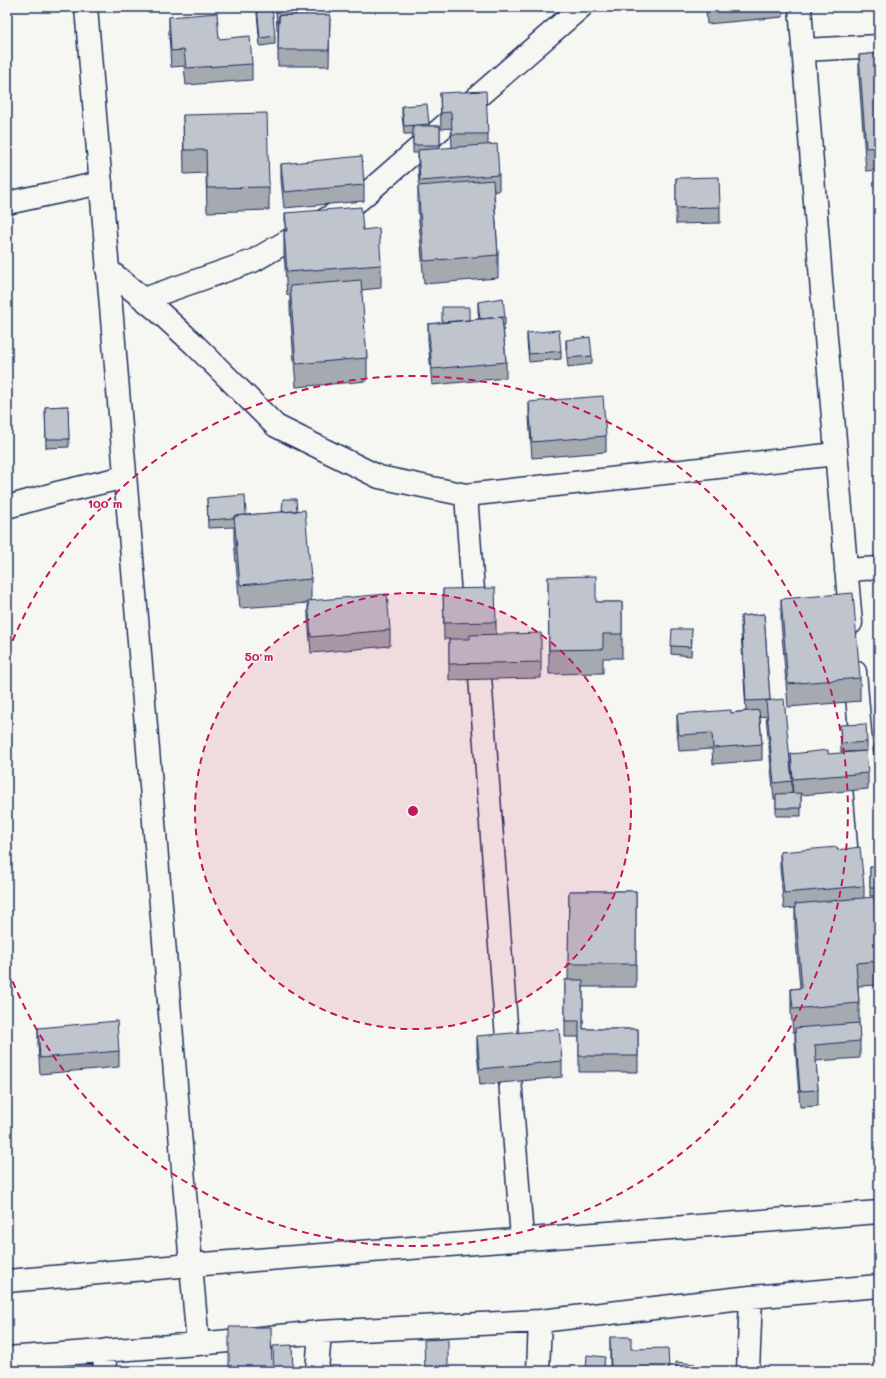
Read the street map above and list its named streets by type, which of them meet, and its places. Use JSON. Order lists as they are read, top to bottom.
{
  "rings": ["100 m", "50 m"]
}
